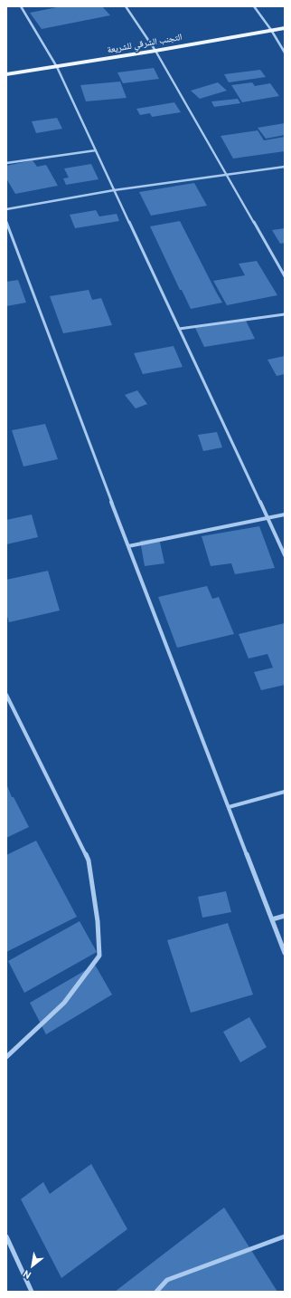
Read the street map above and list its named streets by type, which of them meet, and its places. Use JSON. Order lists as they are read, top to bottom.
{
  "streets": {
    "main road": ["التجنب الشرقي للشريعة"]
  },
  "north": "bottom left"
}
